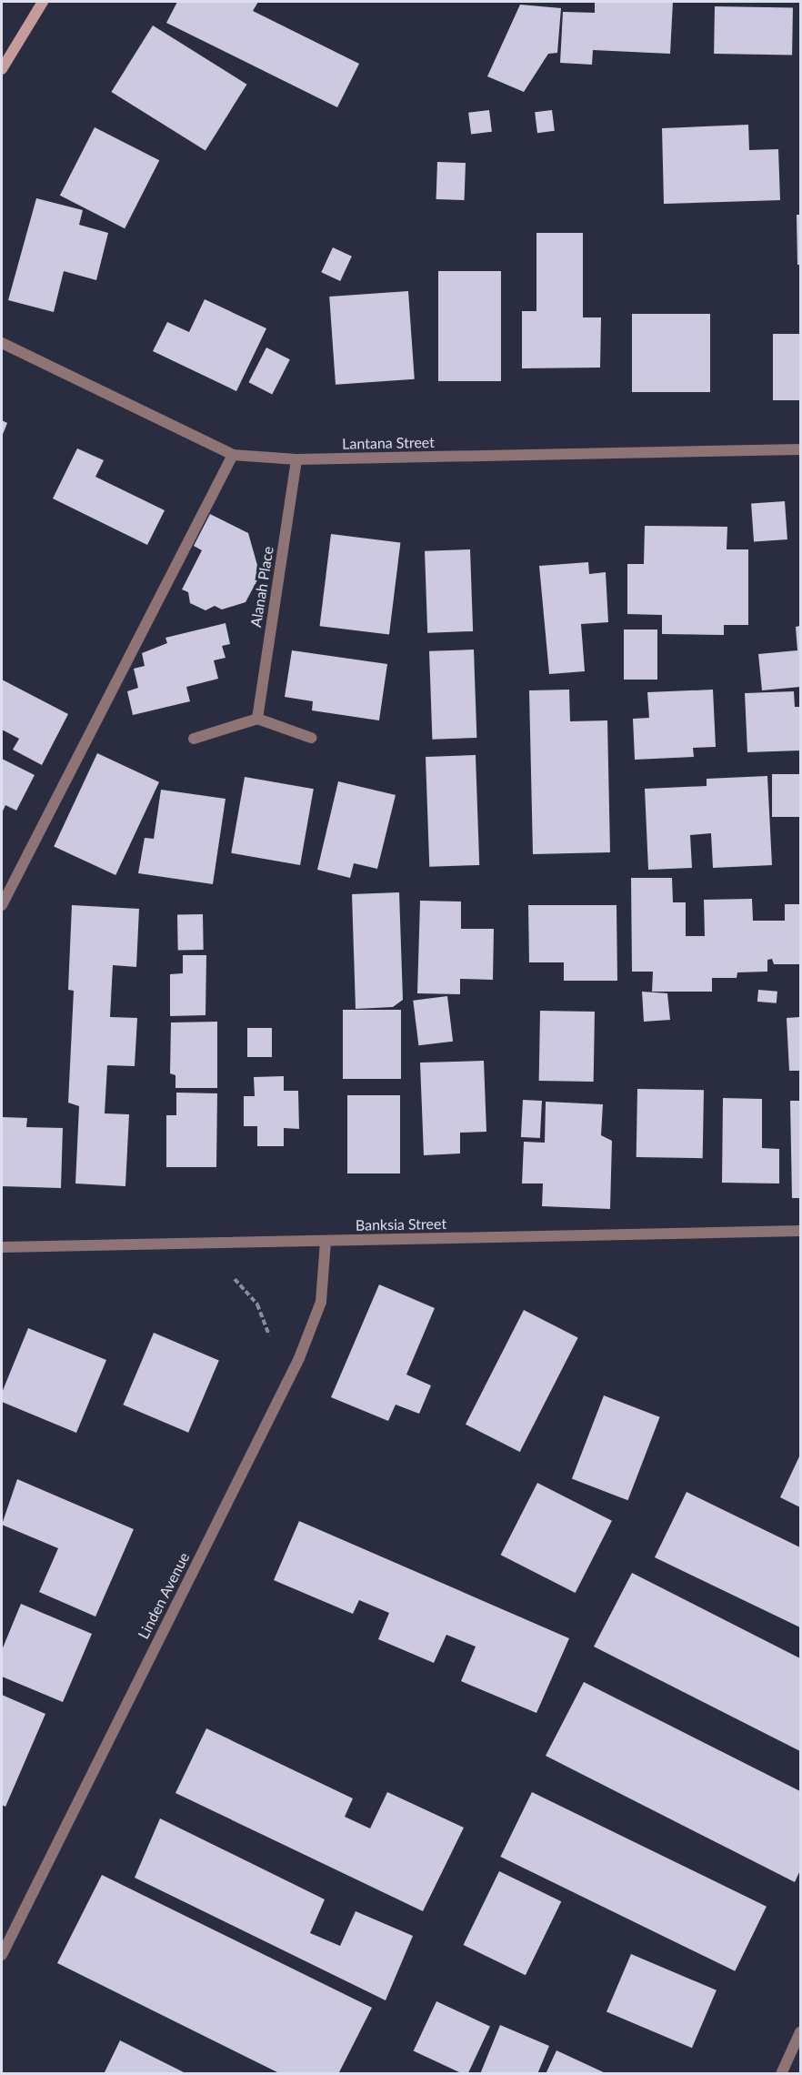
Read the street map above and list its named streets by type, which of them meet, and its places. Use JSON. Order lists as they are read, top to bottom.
{
  "streets": {
    "street": [
      "Lantana Street",
      "Alanah Place",
      "Banksia Street",
      "Linden Avenue"
    ]
  },
  "crossings": [
    ["Lantana Street", "Alanah Place"],
    ["Banksia Street", "Linden Avenue"]
  ]
}
